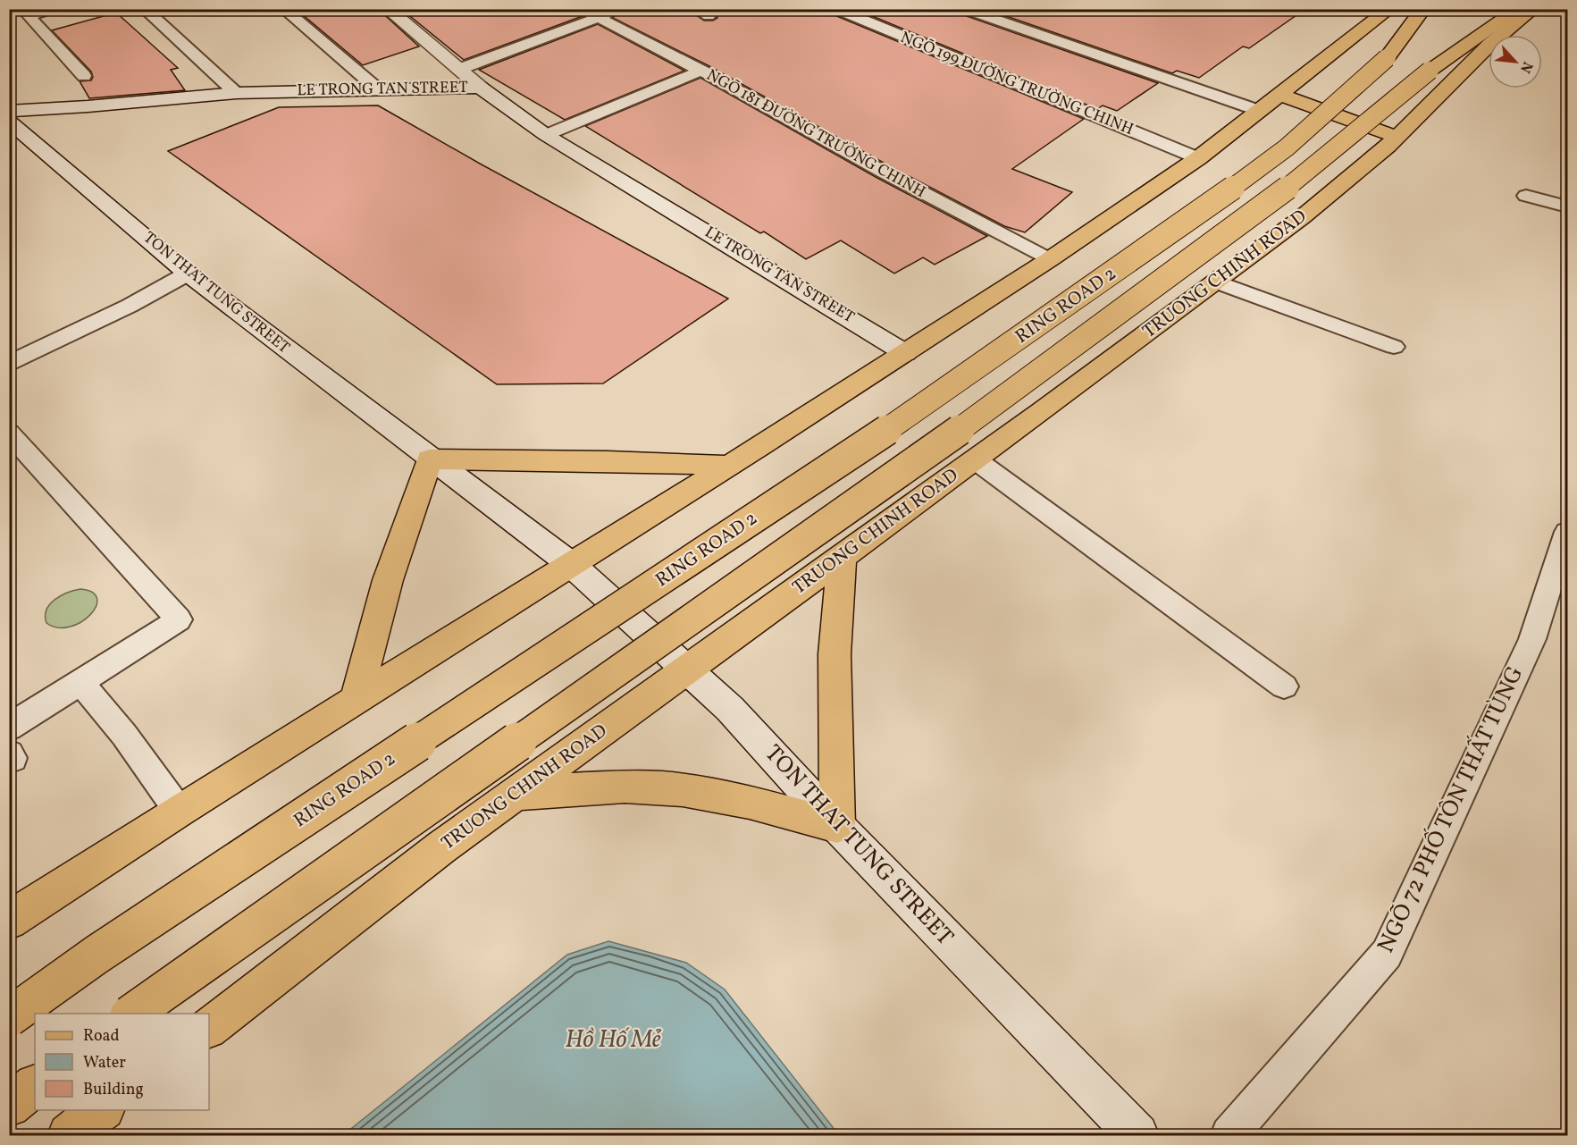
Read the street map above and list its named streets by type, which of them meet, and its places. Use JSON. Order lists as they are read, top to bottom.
{
  "streets": {
    "main road": [
      "LE TRONG TAN STREET",
      "TRUONG CHINH ROAD",
      "TON THAT TUNG STREET",
      "RING ROAD 2"
    ],
    "lane": ["NGÕ 199 ĐƯỜNG TRƯỜNG CHINH", "NGÕ 181 ĐƯỜNG TRƯỜNG CHINH", "NGÕ 72 PHỐ TÔN THẤT TÙNG"]
  },
  "crossings": [
    ["TRUONG CHINH ROAD", "TON THAT TUNG STREET"],
    ["TRUONG CHINH ROAD", "RING ROAD 2"]
  ],
  "water": ["Hồ Hố Mẻ"],
  "legend": ["Road", "Water", "Building"],
  "north": "bottom right"
}
